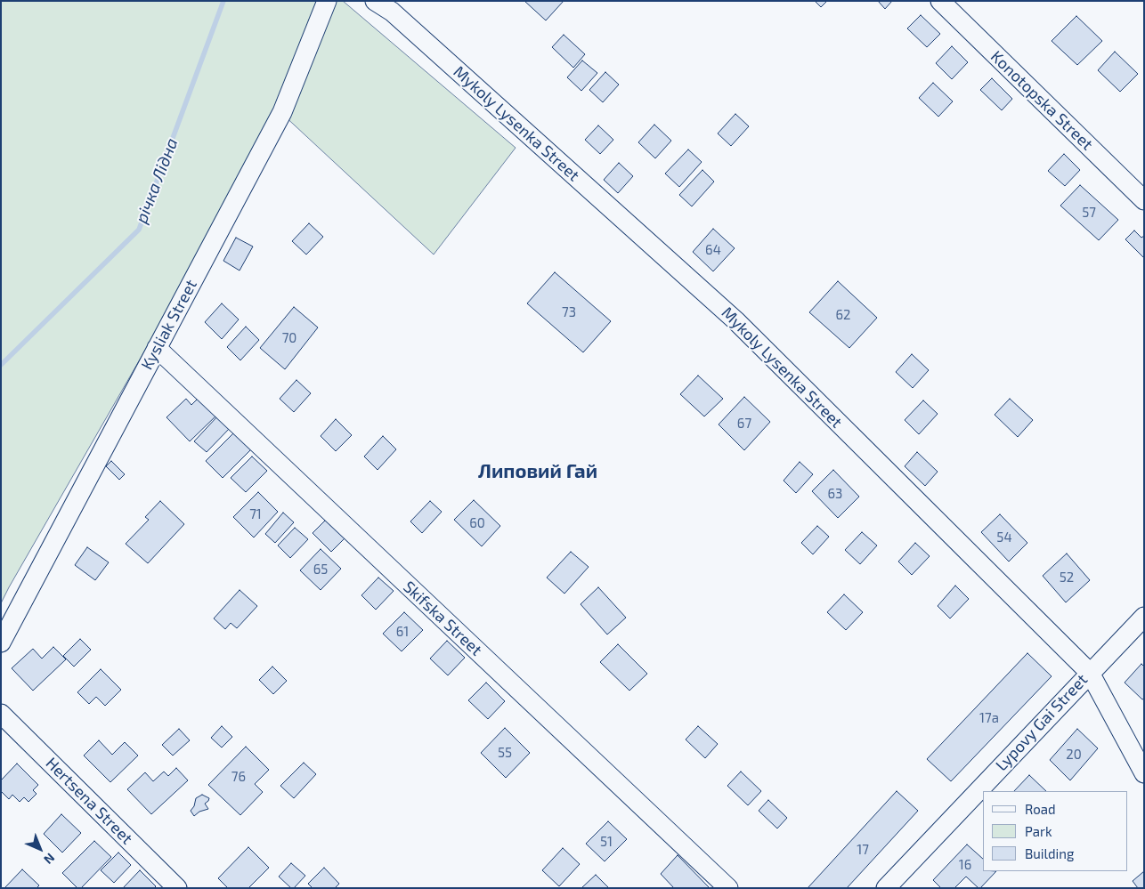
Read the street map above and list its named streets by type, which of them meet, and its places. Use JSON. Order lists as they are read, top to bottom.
{
  "streets": {
    "street": [
      "Konotopska Street",
      "Mykoly Lysenka Street",
      "Kysliak Street",
      "Skifska Street",
      "Lypovy Gai Street",
      "Hertsena Street"
    ]
  },
  "crossings": [
    ["Mykoly Lysenka Street", "Lypovy Gai Street"],
    ["Kysliak Street", "Skifska Street"]
  ],
  "districts": ["Липовий Гай"],
  "water": ["річка Лідна"],
  "house_numbers": [
    "57",
    "64",
    "73",
    "62",
    "70",
    "67",
    "63",
    "71",
    "60",
    "54",
    "65",
    "52",
    "61",
    "17а",
    "55",
    "20",
    "76",
    "51",
    "17",
    "16"
  ],
  "legend": ["Road", "Park", "Building"],
  "north": "bottom right"
}
